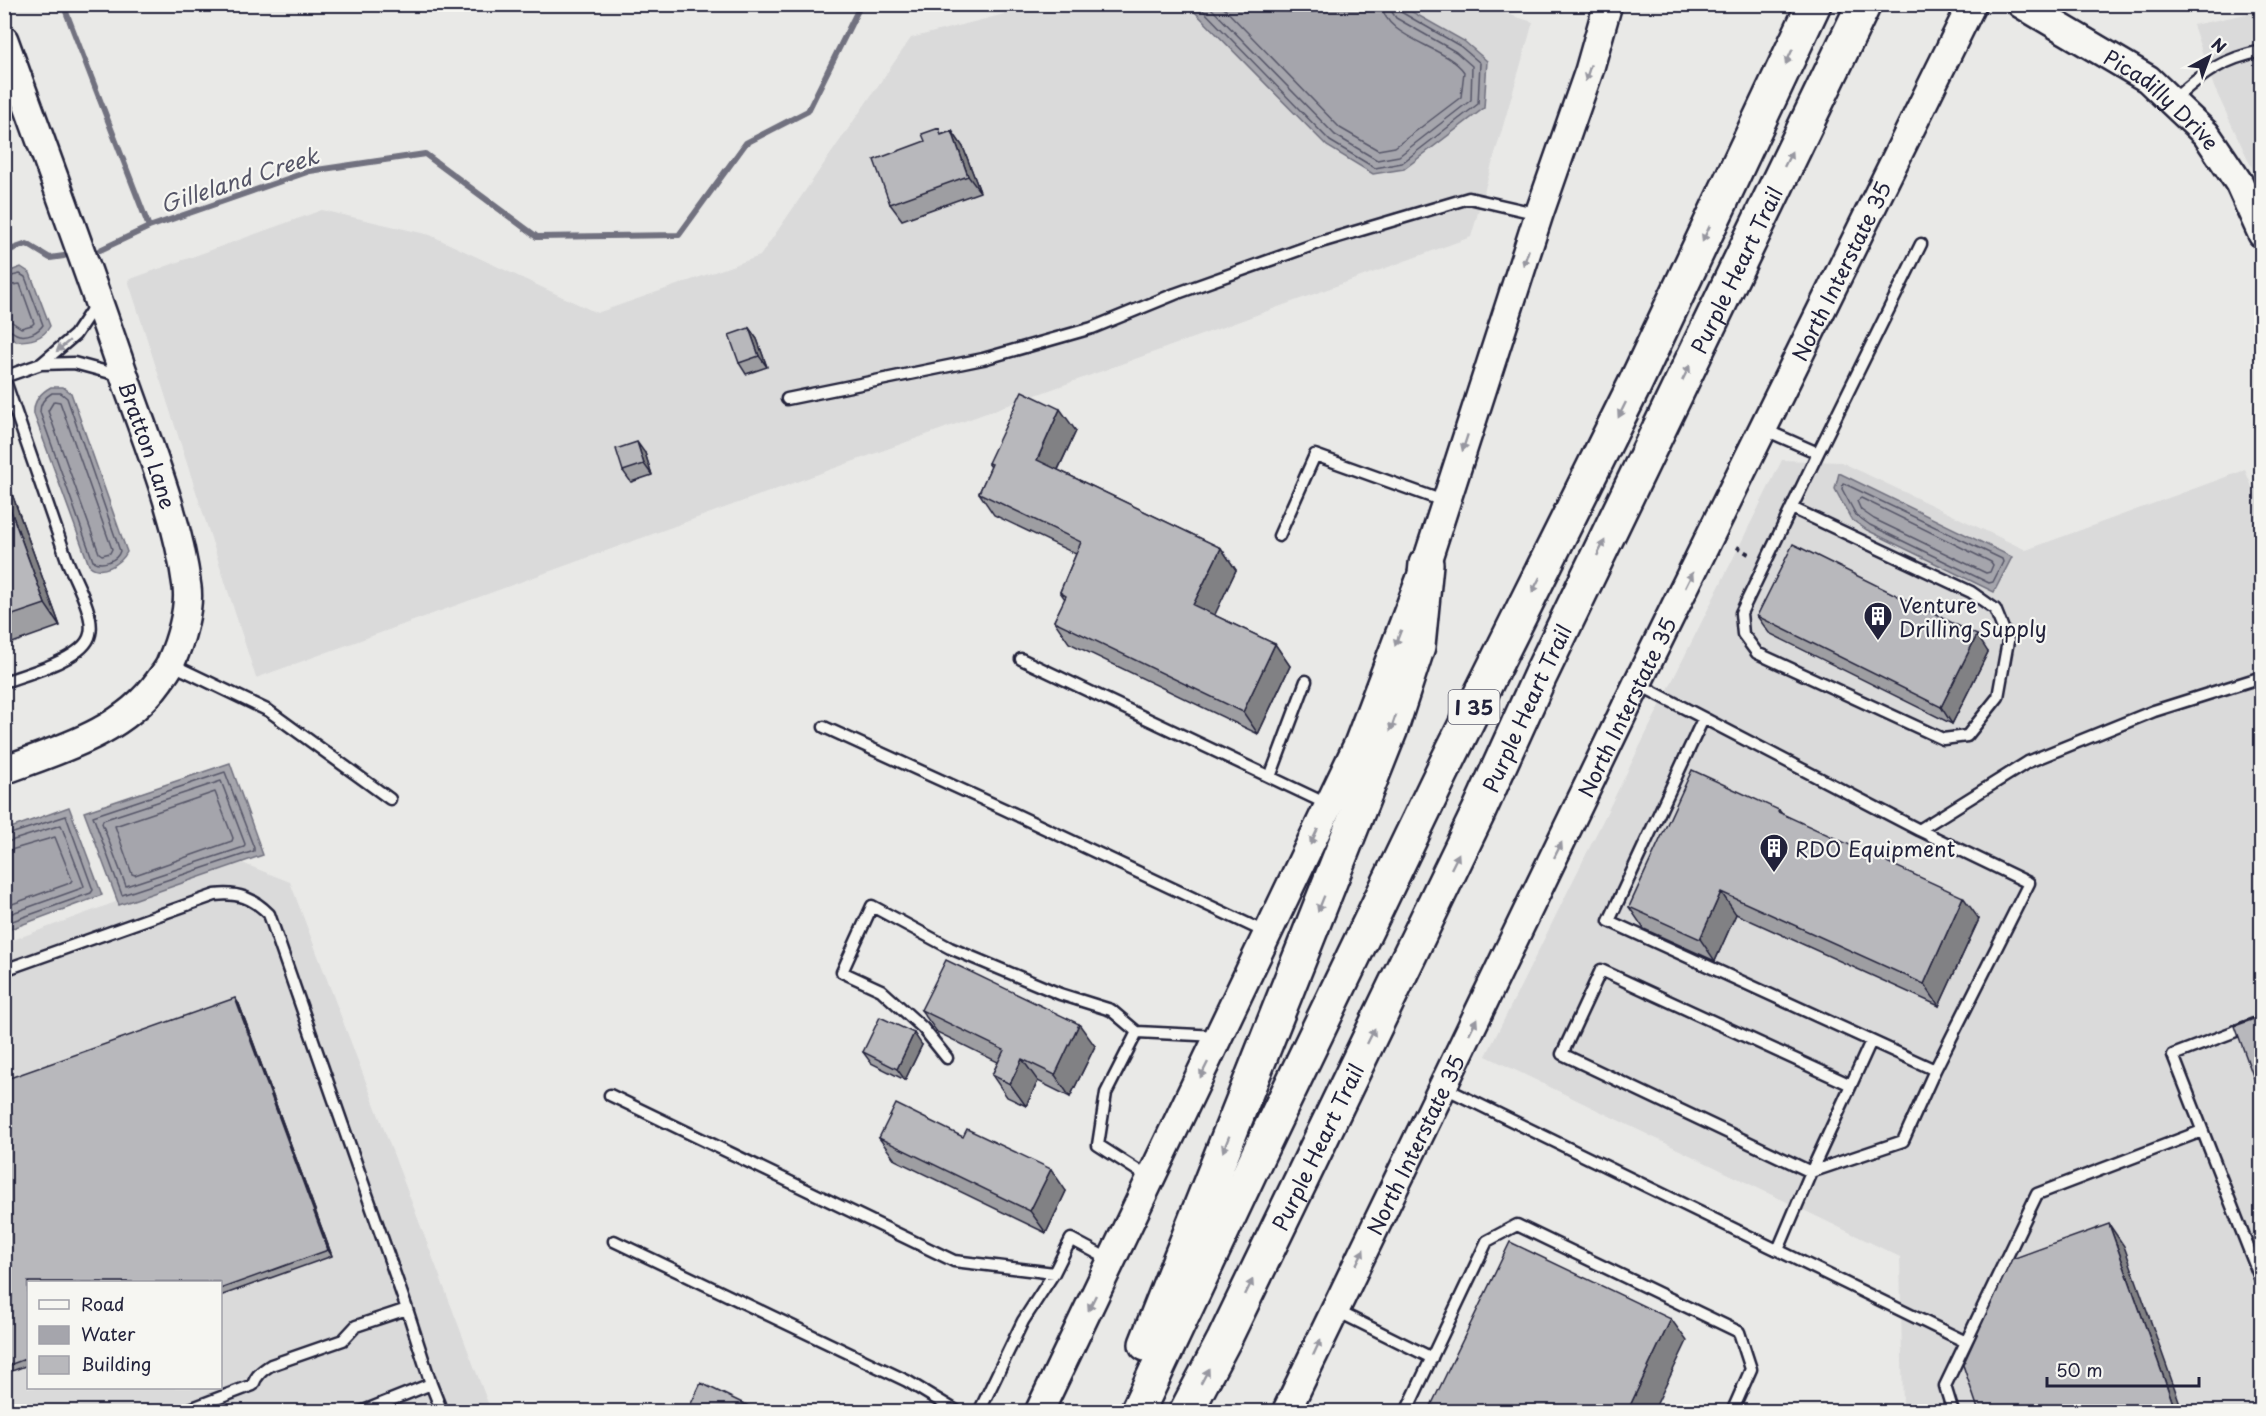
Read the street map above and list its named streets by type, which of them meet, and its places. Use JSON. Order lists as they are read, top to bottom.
{
  "streets": {
    "highway": ["Purple Heart Trail", "I 35"],
    "main road": ["Picadilly Drive", "North Interstate 35", "Bratton Lane"]
  },
  "water": ["Gilleland Creek"],
  "places": {
    "building": ["Venture Drilling Supply", "RDO Equipment"]
  },
  "legend": ["Road", "Water", "Building"],
  "scale_bar": "50 m",
  "north": "top right"
}
